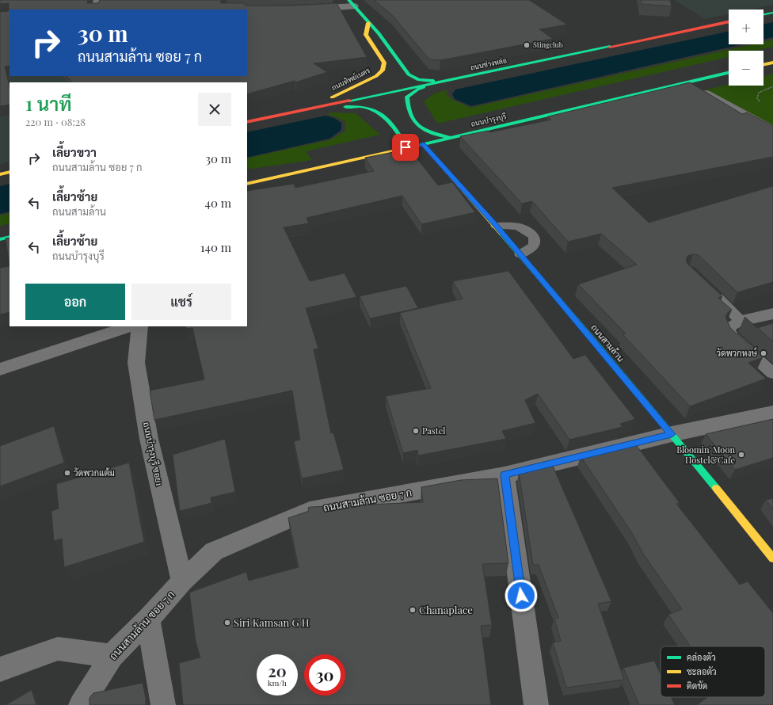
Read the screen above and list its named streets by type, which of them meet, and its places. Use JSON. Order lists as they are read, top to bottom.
{
  "streets": {
    "main road": [
      "ถนนช่างหล่อ",
      "ถนนทิพย์เนตร",
      "ถนนบำรุงบุรี",
      "ถนนสามล้าน"
    ],
    "street": ["ถนนบำรุงบุรี ซอย1", "ถนนสามล้าน ซอย 7 ก"]
  },
  "crossings": [
    ["ถนนช่างหล่อ", "ถนนทิพย์เนตร"],
    ["ถนนบำรุงบุรี", "ถนนสามล้าน"],
    ["ถนนสามล้าน", "ถนนสามล้าน ซอย 7 ก"],
    ["ถนนบำรุงบุรี ซอย1", "ถนนสามล้าน ซอย 7 ก"]
  ],
  "places": [
    "Stingclub",
    "วัดพวกหงษ์",
    "Pastel",
    "Bloomin' Moon Hostel&Cafe",
    "วัดพวกแต้ม",
    "Chanaplace",
    "Siri Kamsan G H"
  ],
  "legend": ["คล่องตัว", "ชะลอตัว", "ติดขัด"],
  "page": {
    "map_buttons": ["+", "−"],
    "turn": ["30 m", "ถนนสามล้าน ซอย 7 ก"],
    "heading": ["1 นาที", "220 m · 08:28"],
    "list": [
      {
        "name": "เลี้ยวขวา",
        "note": "ถนนสามล้าน ซอย 7 ก",
        "value": "30 m"
      },
      {
        "name": "เลี้ยวซ้าย",
        "note": "ถนนสามล้าน",
        "value": "40 m"
      },
      {
        "name": "เลี้ยวซ้าย",
        "note": "ถนนบำรุงบุรี",
        "value": "140 m"
      }
    ],
    "buttons": ["ออก", "แชร์"],
    "speed": "20 km/h",
    "limit": "30"
  }
}
